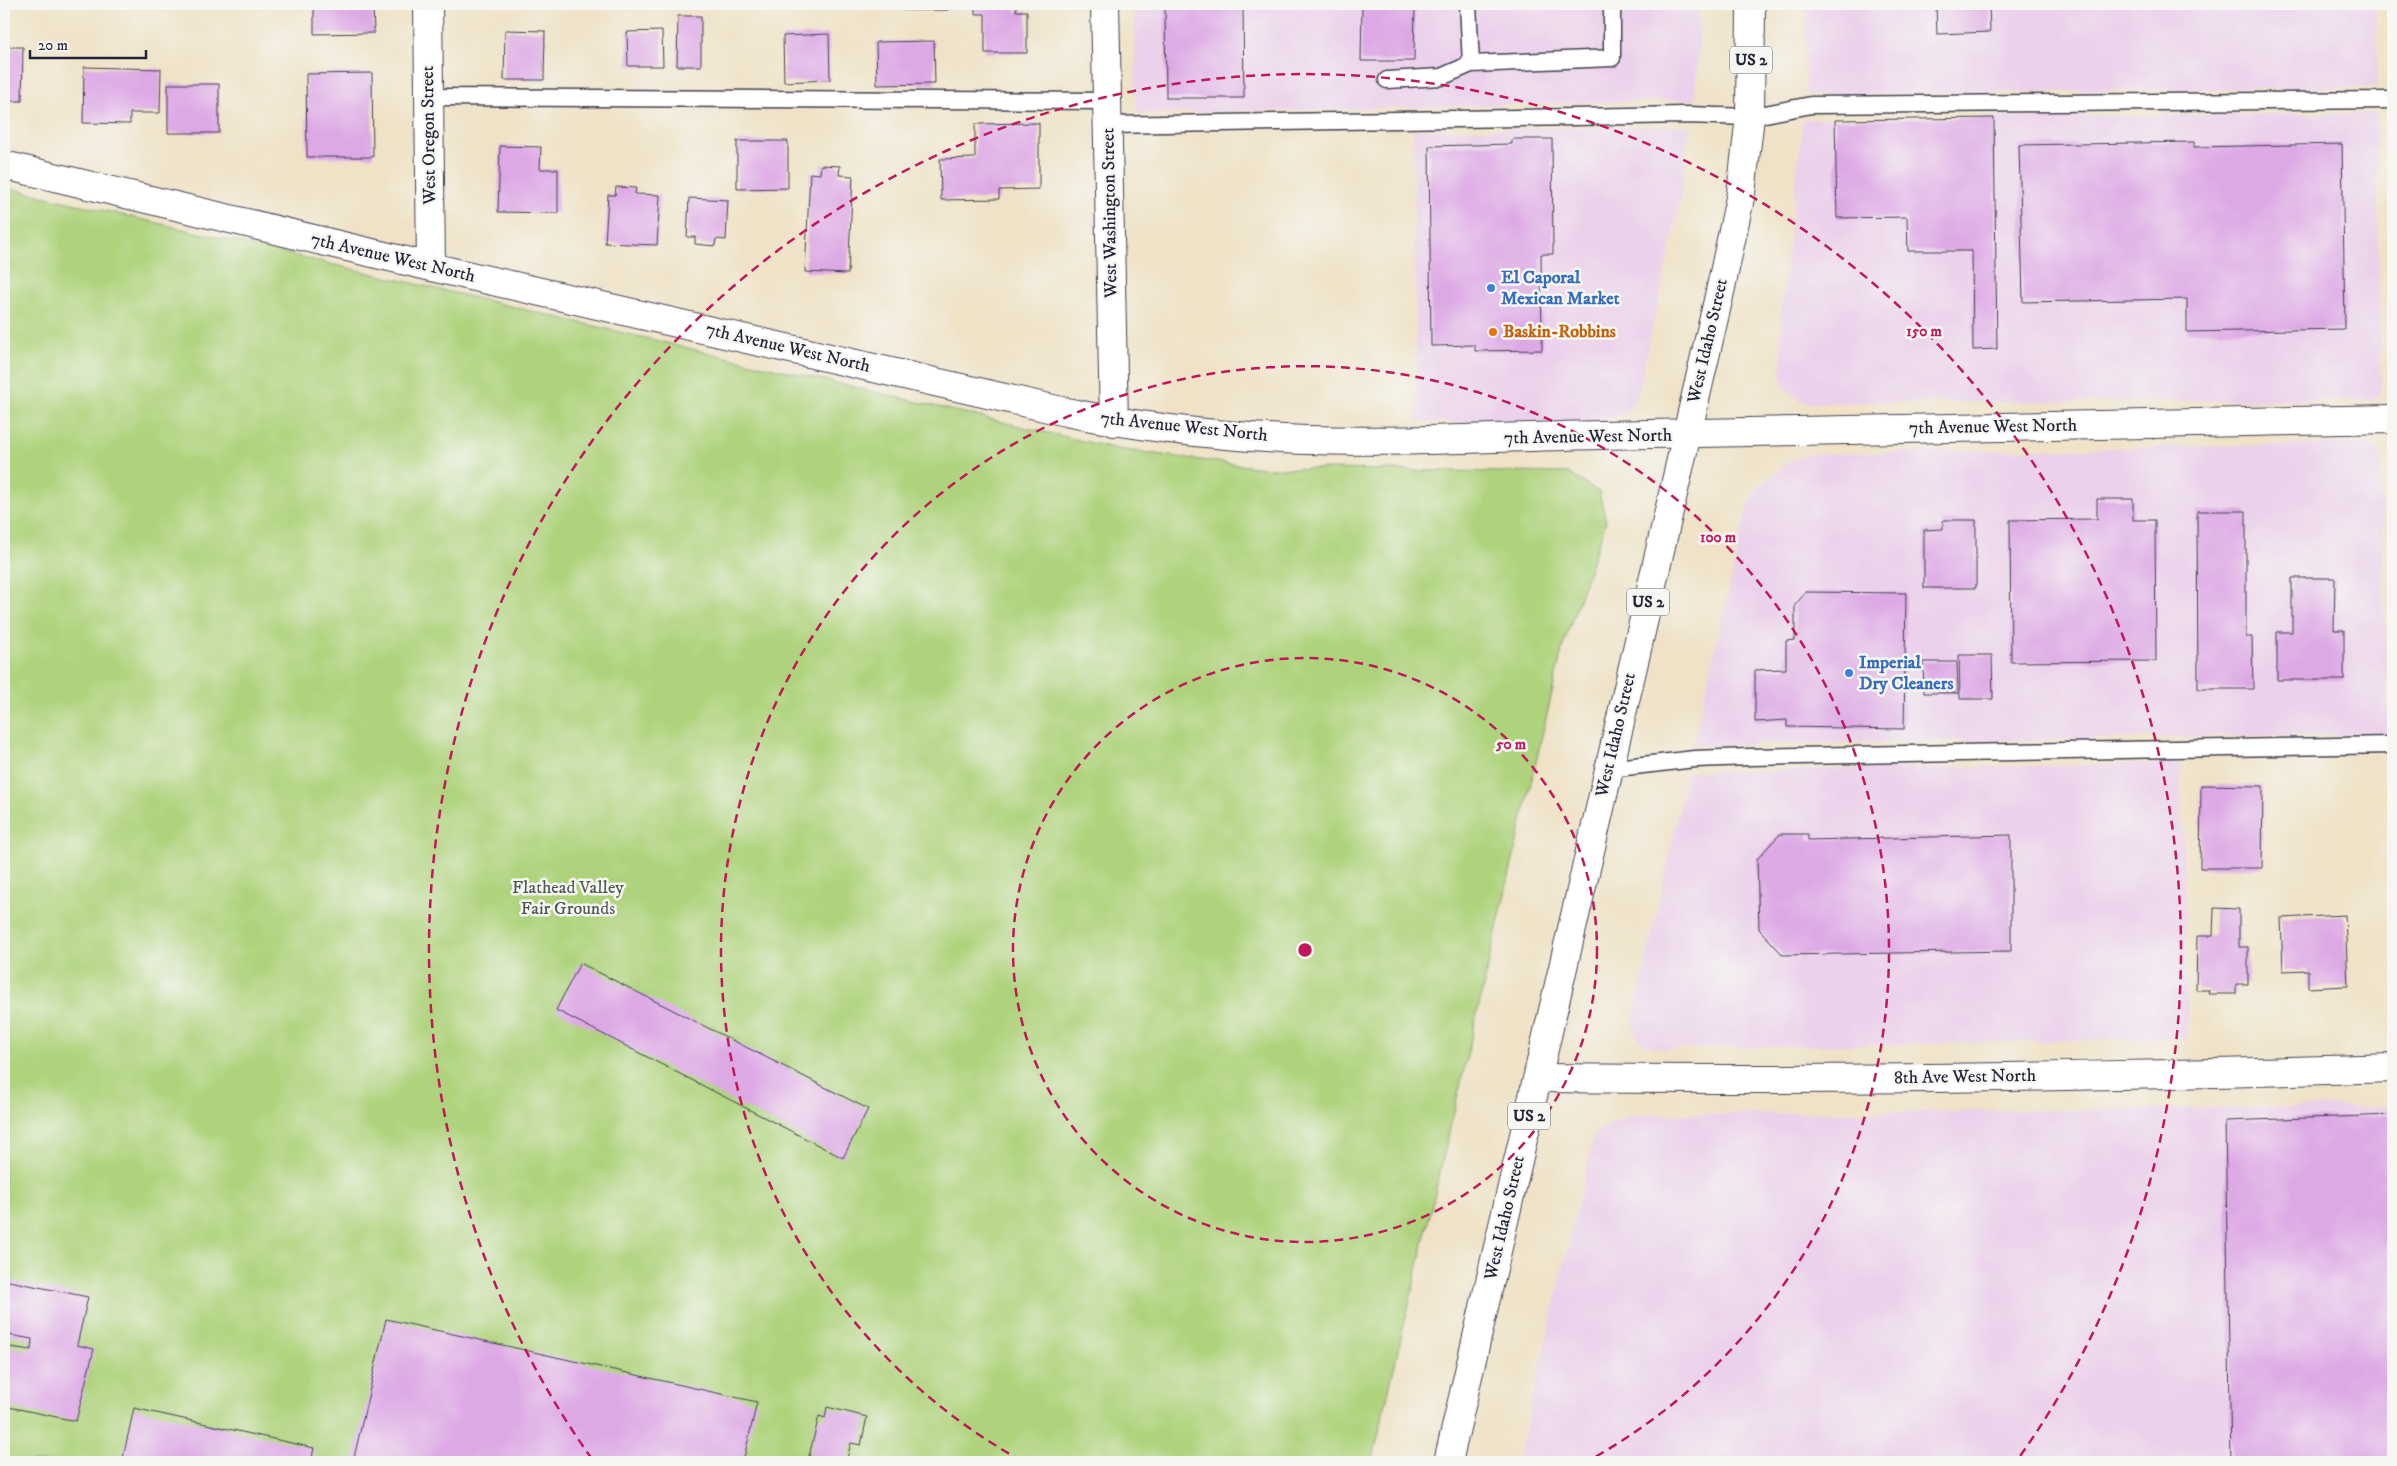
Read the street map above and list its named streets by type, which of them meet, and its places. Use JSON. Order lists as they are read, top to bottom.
{
  "streets": {
    "main road": [
      "US 2",
      "West Oregon Street",
      "West Washington Street",
      "7th Avenue West North",
      "West Idaho Street",
      "8th Ave West North"
    ]
  },
  "crossings": [
    ["West Oregon Street", "7th Avenue West North"],
    ["West Washington Street", "7th Avenue West North"],
    ["7th Avenue West North", "West Idaho Street"],
    ["West Idaho Street", "8th Ave West North"]
  ],
  "parks": ["Flathead Valley Fair Grounds"],
  "places": ["El Caporal Mexican Market", "Baskin-Robbins", "Imperial Dry Cleaners"],
  "scale_bar": "20 m",
  "rings": ["150 m", "100 m", "50 m"]
}
